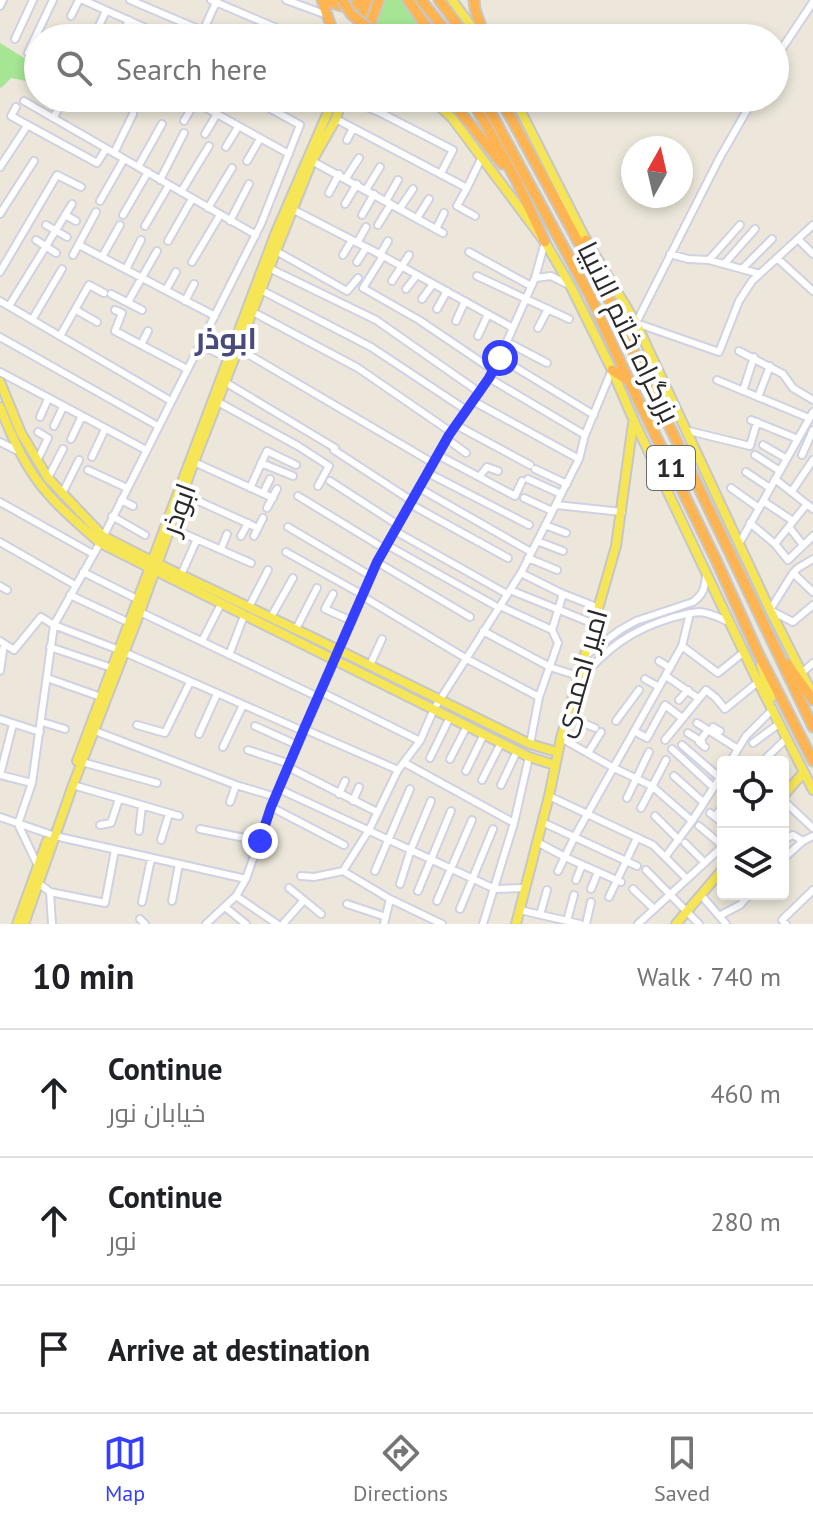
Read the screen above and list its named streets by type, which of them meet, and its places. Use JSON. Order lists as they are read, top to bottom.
{
  "streets": {
    "highway": ["بزرگراه خاتم الانبیا", "11"],
    "main road": ["ابوذر", "امیر احمدی"]
  },
  "districts": ["ابوذر"],
  "north": "top",
  "page": {
    "search": "Search here",
    "heading": ["10 min", "Walk · 740 m"],
    "list": [
      ["Continue", "خیابان نور", "460 m"],
      ["Continue", "نور", "280 m"],
      "Arrive at destination"
    ],
    "nav": ["Map", "Directions", "Saved"]
  }
}
